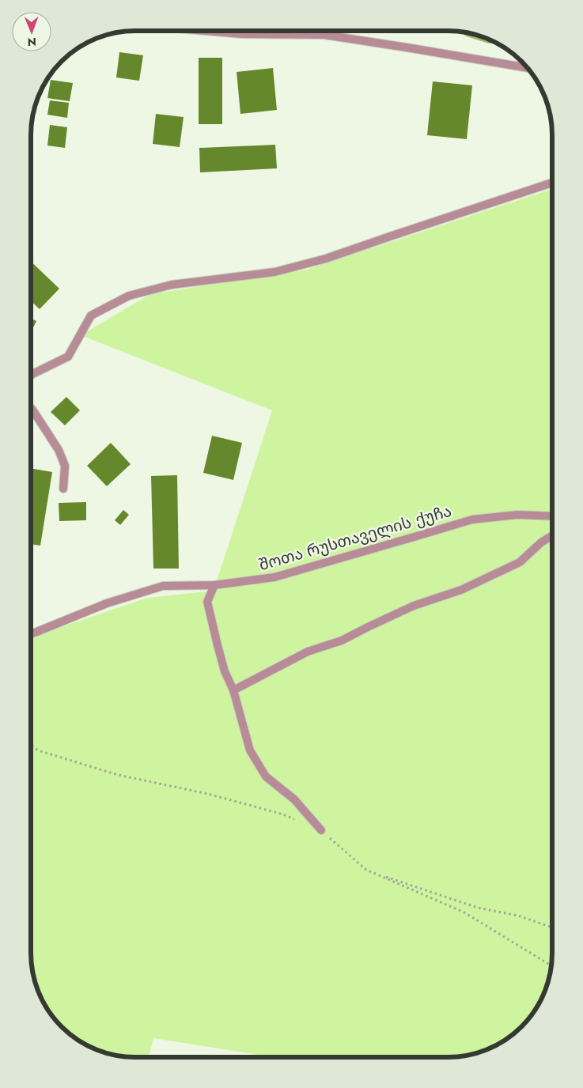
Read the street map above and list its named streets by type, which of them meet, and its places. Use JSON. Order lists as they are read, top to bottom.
{
  "streets": {
    "street": ["შოთა რუსთაველის ქუჩა"]
  },
  "north": "bottom"
}
